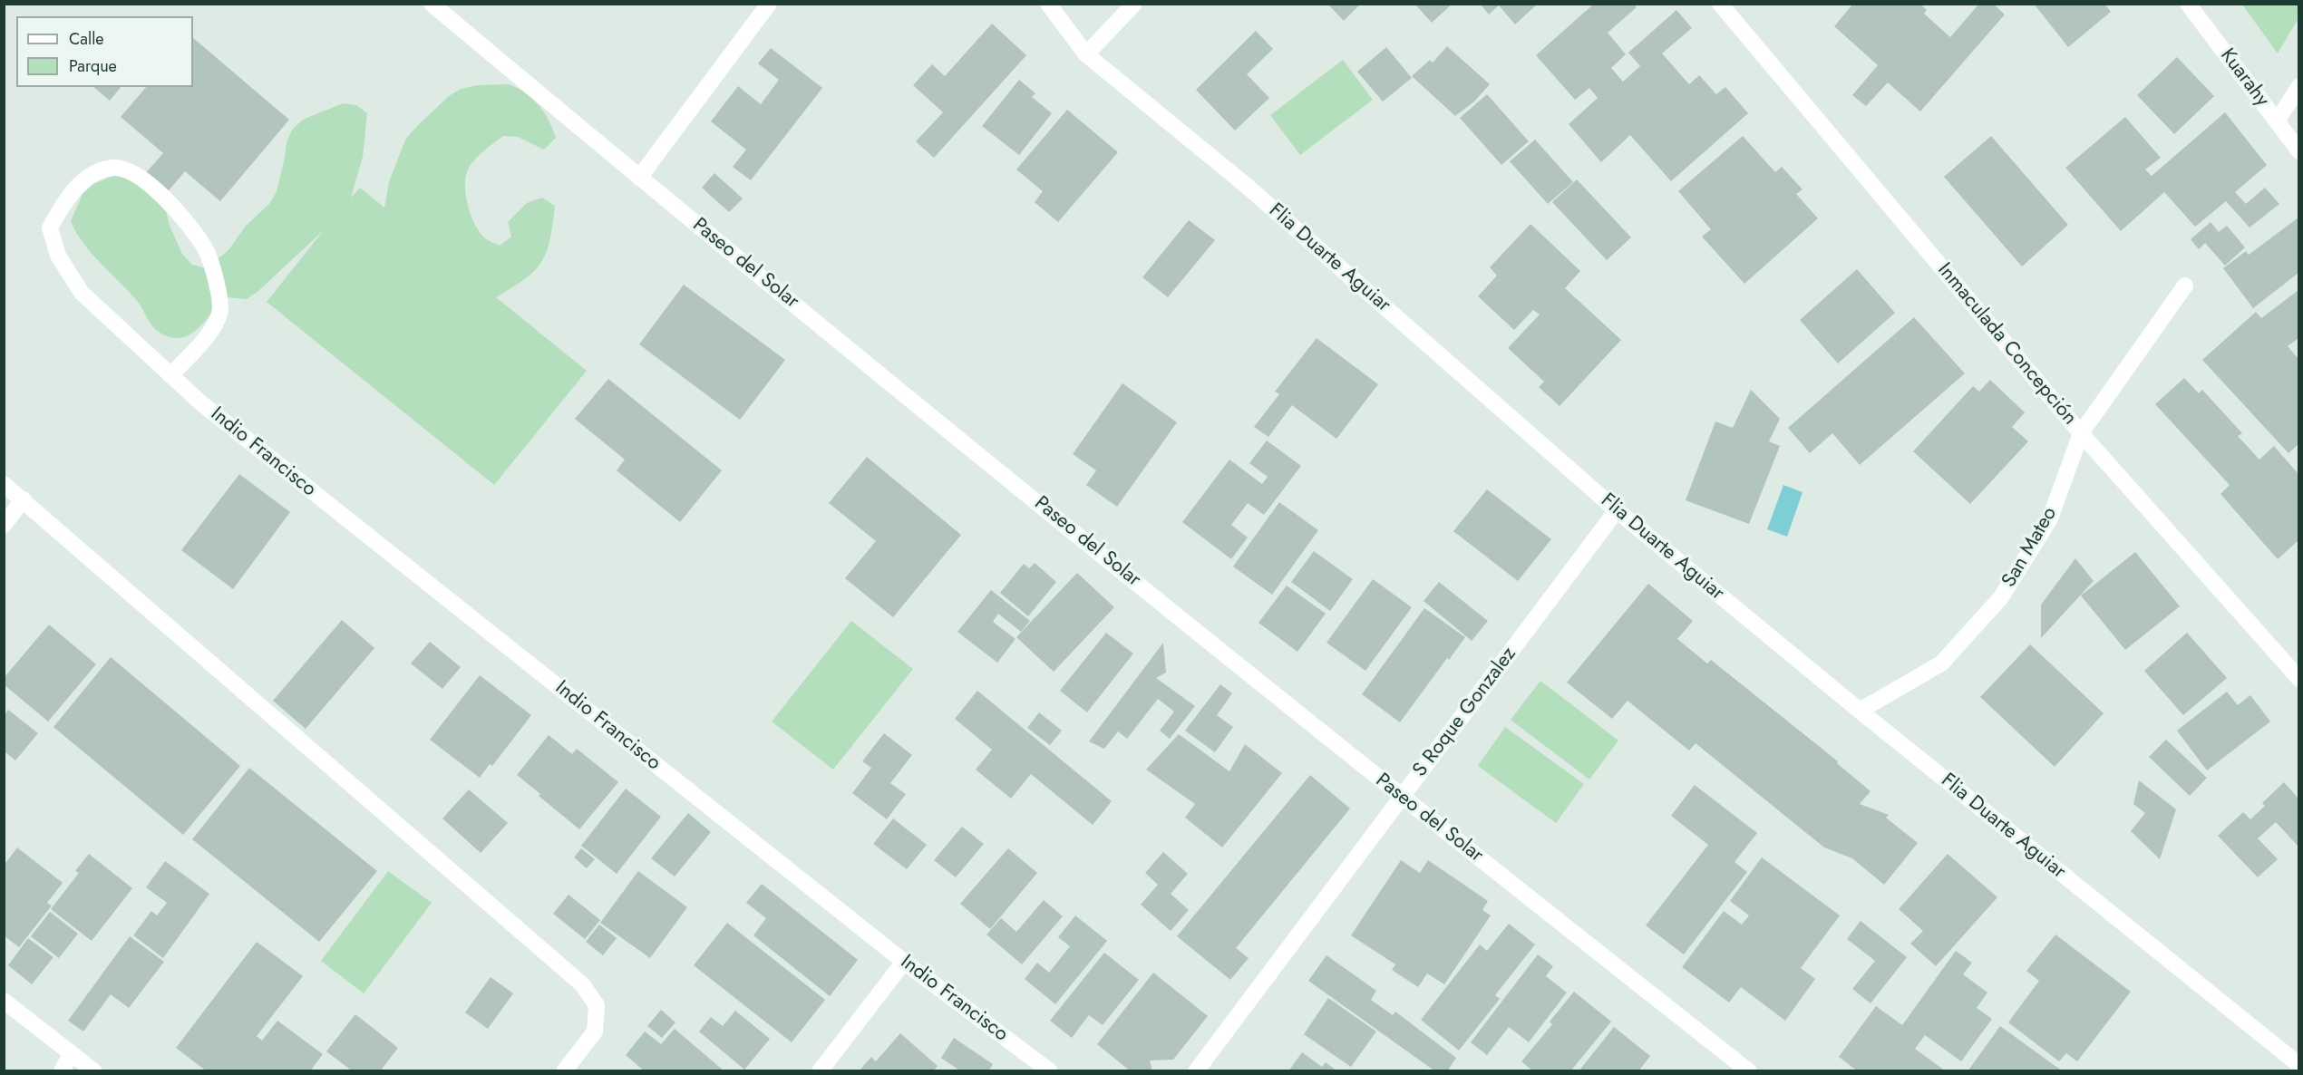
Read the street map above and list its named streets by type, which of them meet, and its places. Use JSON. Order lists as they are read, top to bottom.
{
  "streets": {
    "street": [
      "Kuarahy",
      "Flia Duarte Aguiar",
      "Paseo del Solar",
      "Inmaculada Concepción",
      "Indio Francisco",
      "San Mateo",
      "S Roque Gonzalez"
    ]
  },
  "crossings": [
    ["Flia Duarte Aguiar", "San Mateo"],
    ["Flia Duarte Aguiar", "S Roque Gonzalez"],
    ["Paseo del Solar", "S Roque Gonzalez"],
    ["Inmaculada Concepción", "San Mateo"]
  ],
  "legend": ["Calle", "Parque"]
}
